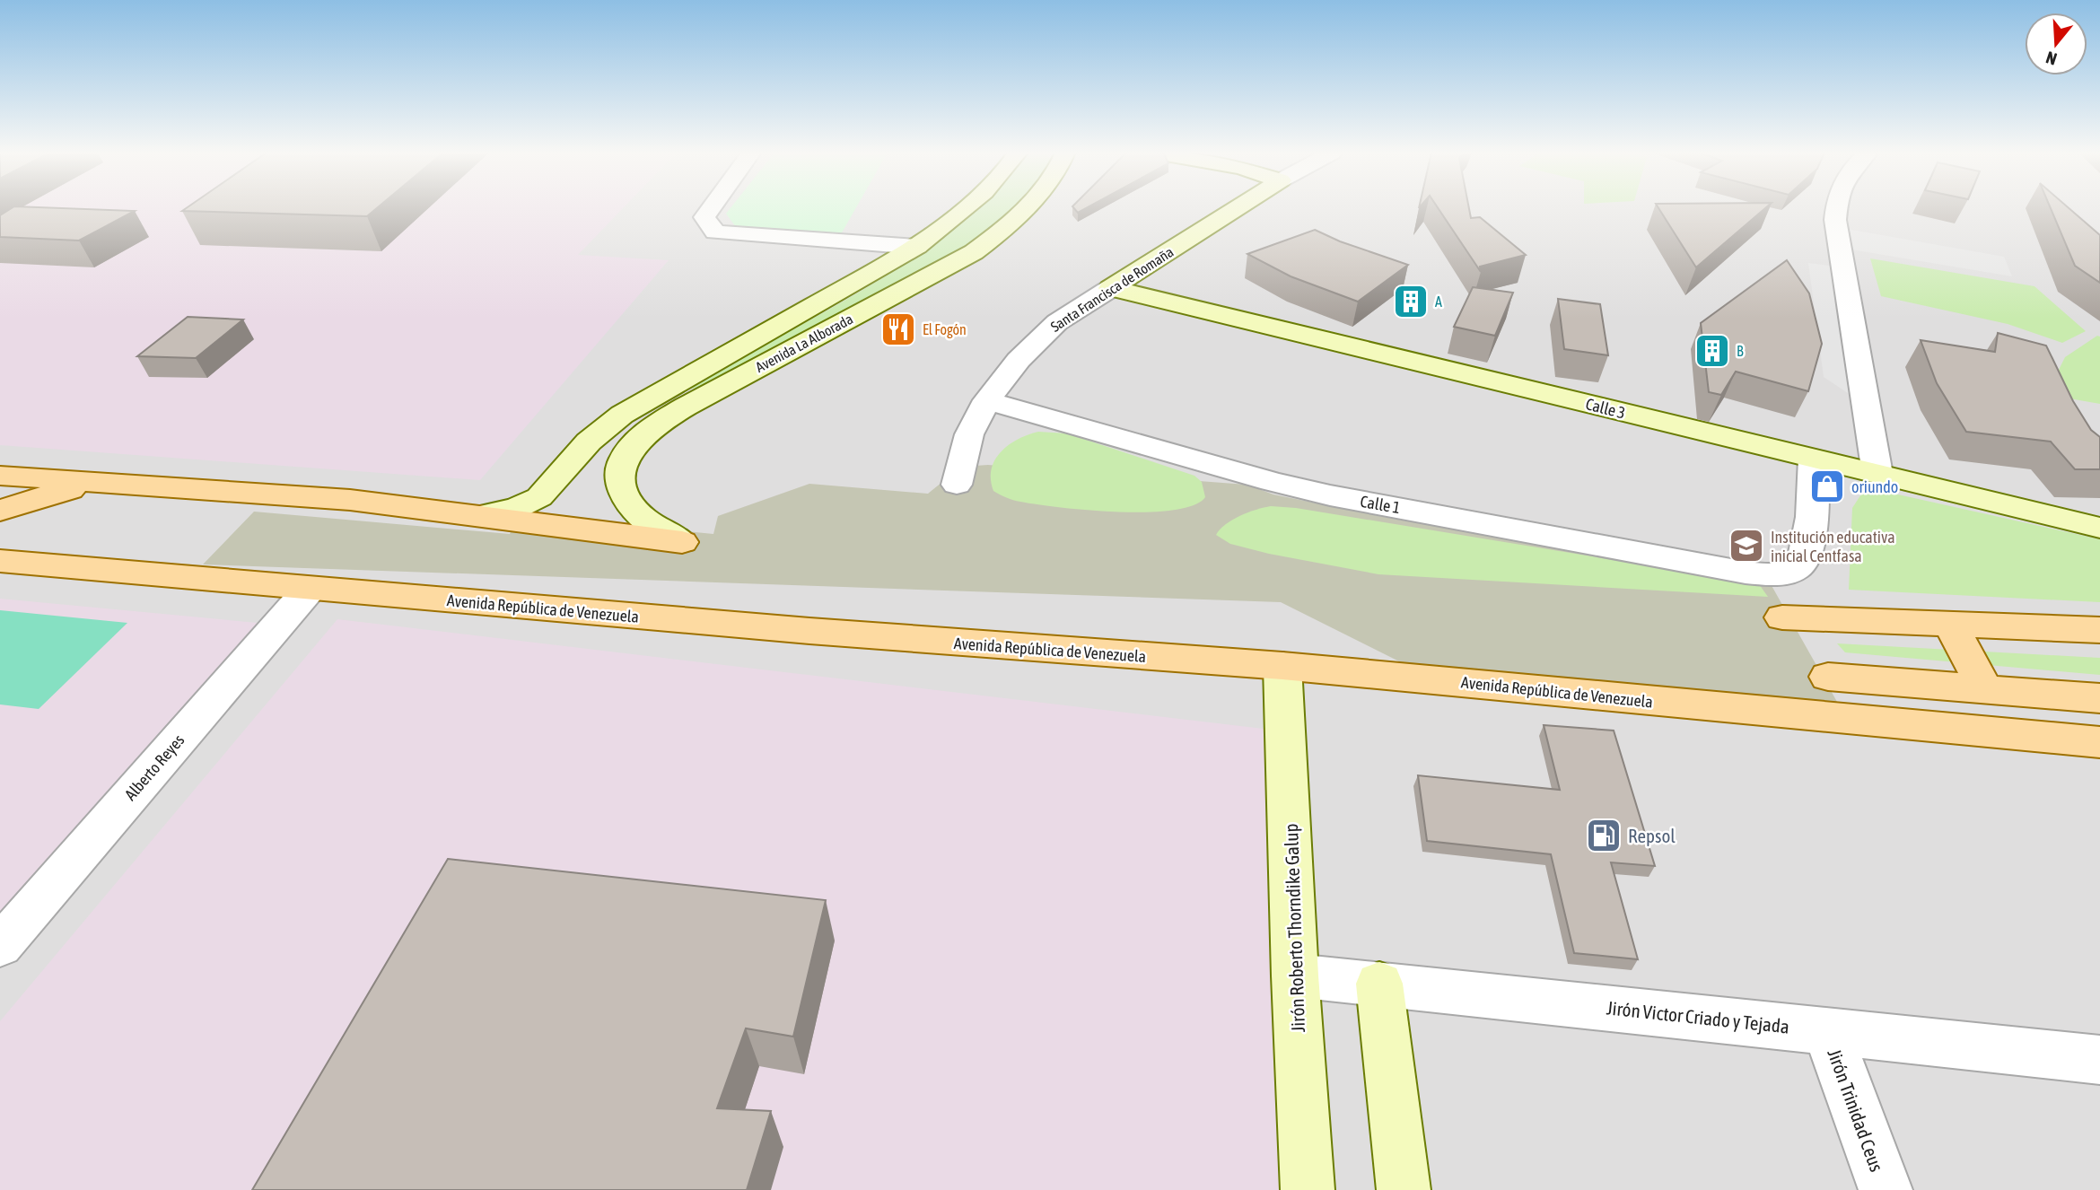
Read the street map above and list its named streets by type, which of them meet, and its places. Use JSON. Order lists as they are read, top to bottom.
{
  "streets": {
    "main road": [
      "Santa Francisca de Romaña",
      "Avenida La Alborada",
      "Calle 3",
      "Avenida República de Venezuela",
      "Jirón Roberto Thorndike Galup"
    ],
    "street": [
      "Calle 1",
      "Alberto Reyes",
      "Jirón Victor Criado y Tejada",
      "Jirón Trinidad Ceus"
    ]
  },
  "crossings": [
    ["Santa Francisca de Romaña", "Calle 3"],
    ["Santa Francisca de Romaña", "Calle 1"],
    ["Calle 3", "Calle 1"],
    ["Avenida República de Venezuela", "Alberto Reyes"],
    ["Avenida República de Venezuela", "Jirón Roberto Thorndike Galup"],
    ["Jirón Roberto Thorndike Galup", "Jirón Victor Criado y Tejada"],
    ["Jirón Victor Criado y Tejada", "Jirón Trinidad Ceus"]
  ],
  "places": {
    "building": ["A", "B"],
    "restaurant": ["El Fogón"],
    "shop": ["oriundo"],
    "school or university": ["Institución educativa inicial Centfasa"],
    "fuel station": ["Repsol"]
  },
  "north": "bottom"
}
